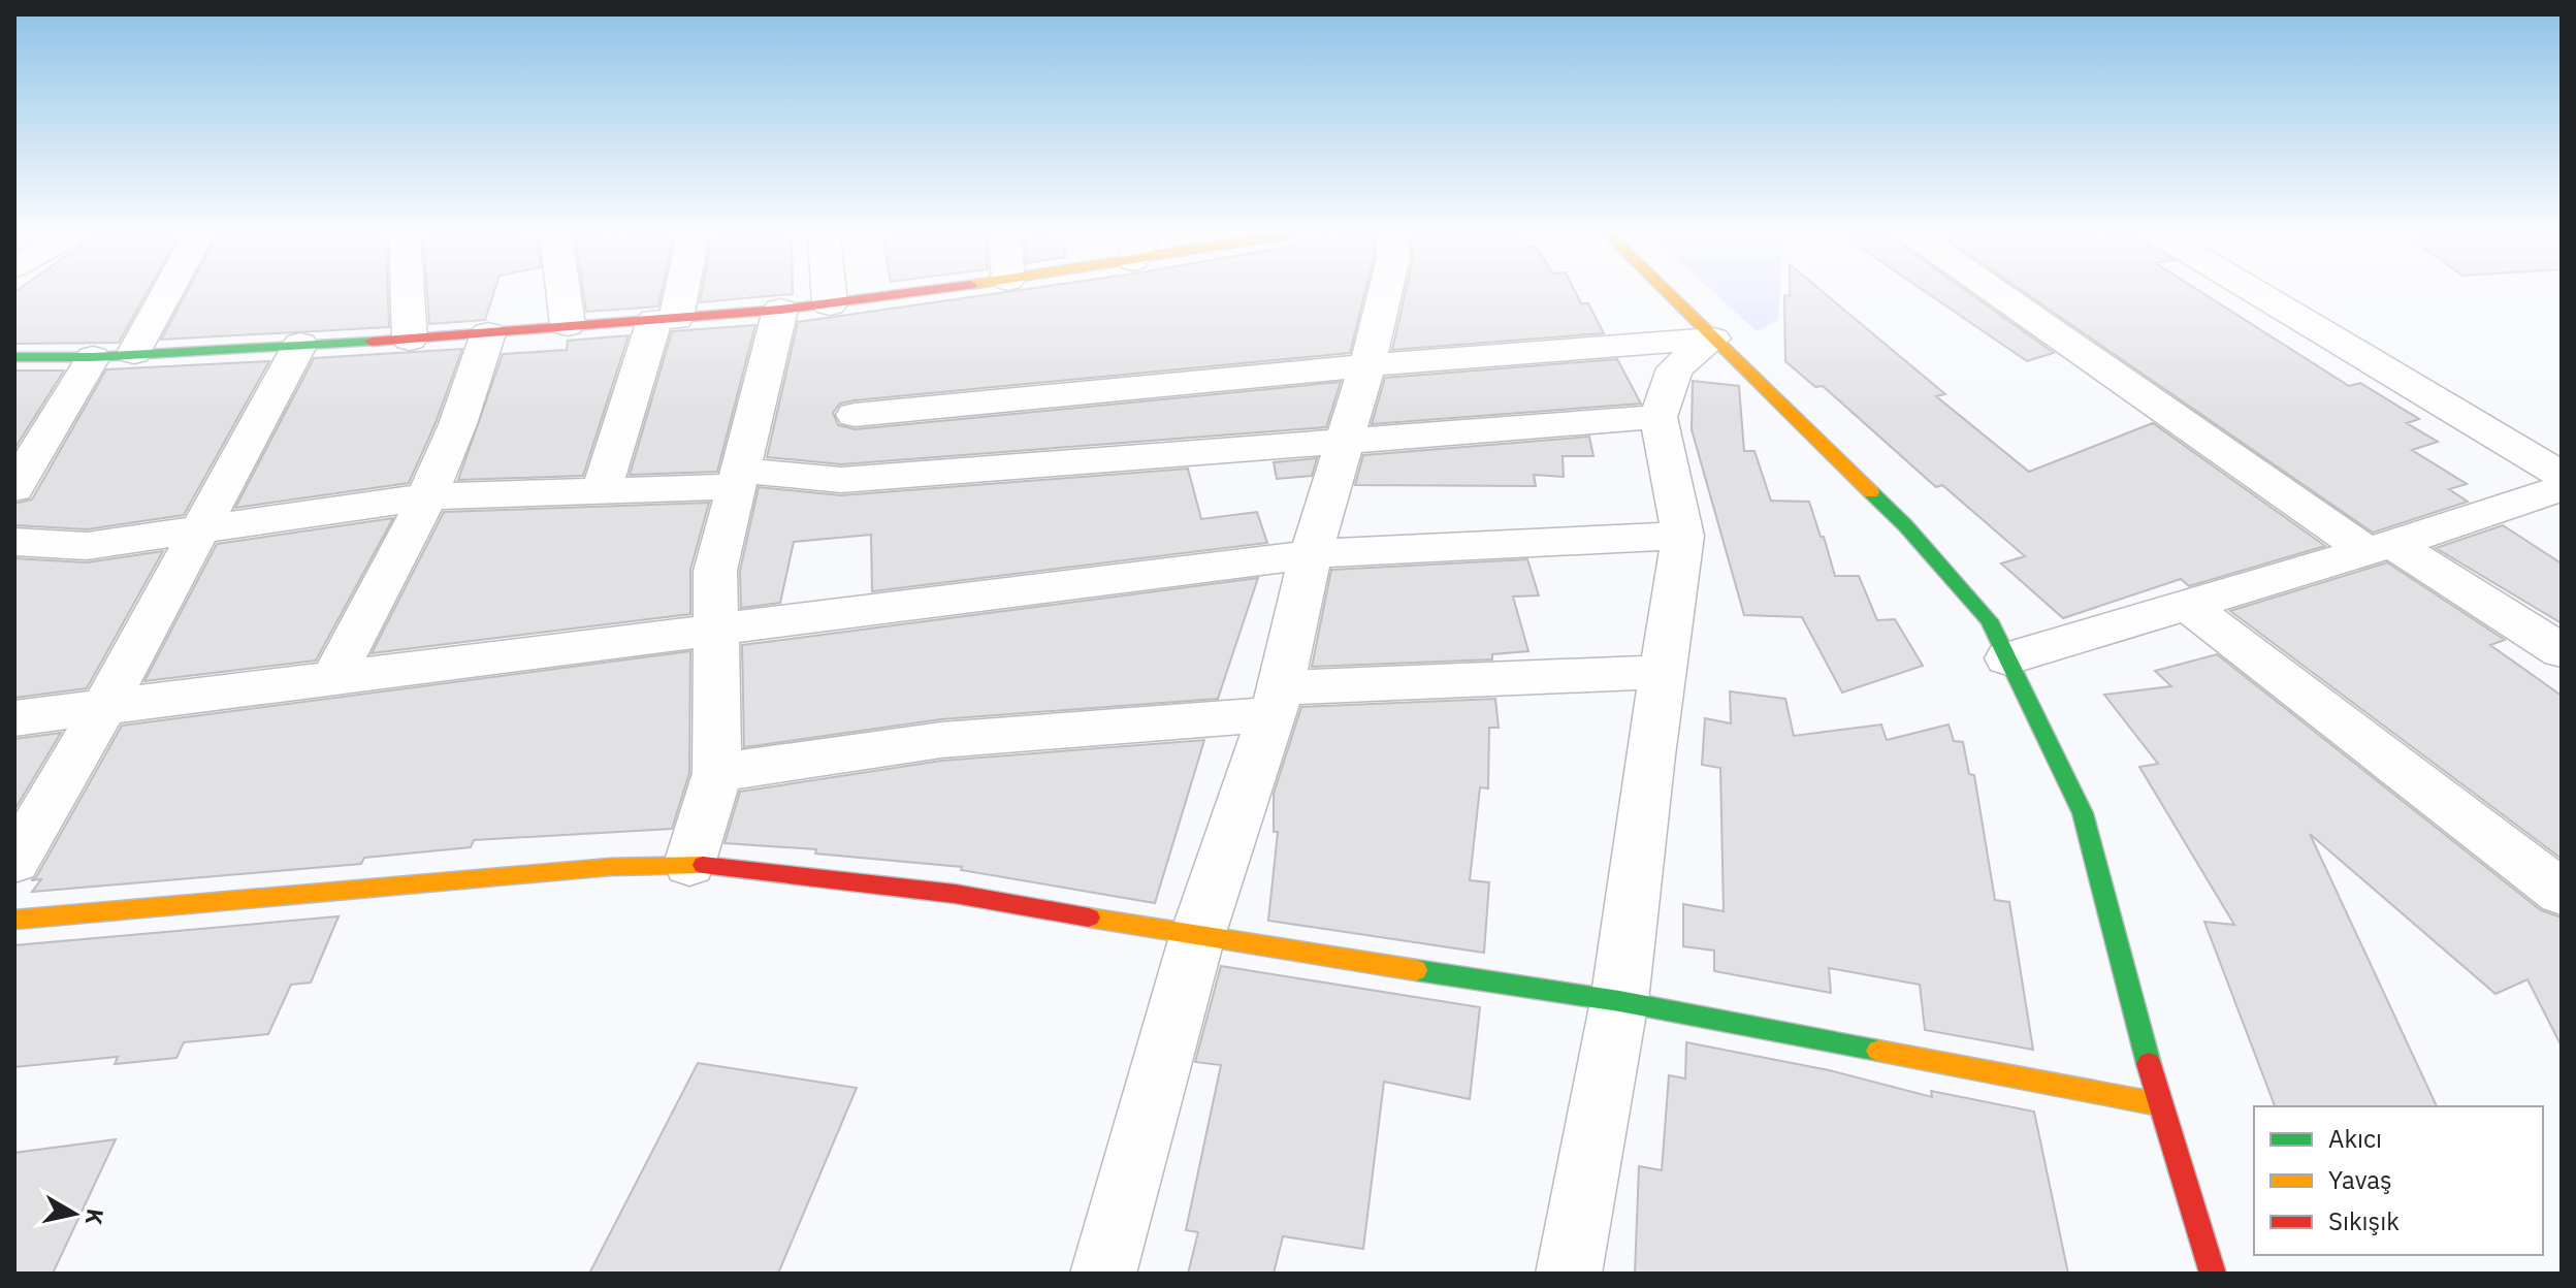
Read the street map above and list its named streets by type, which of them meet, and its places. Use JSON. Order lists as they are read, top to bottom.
{
  "legend": ["Akıcı", "Yavaş", "Sıkışık"],
  "north": "right"
}
